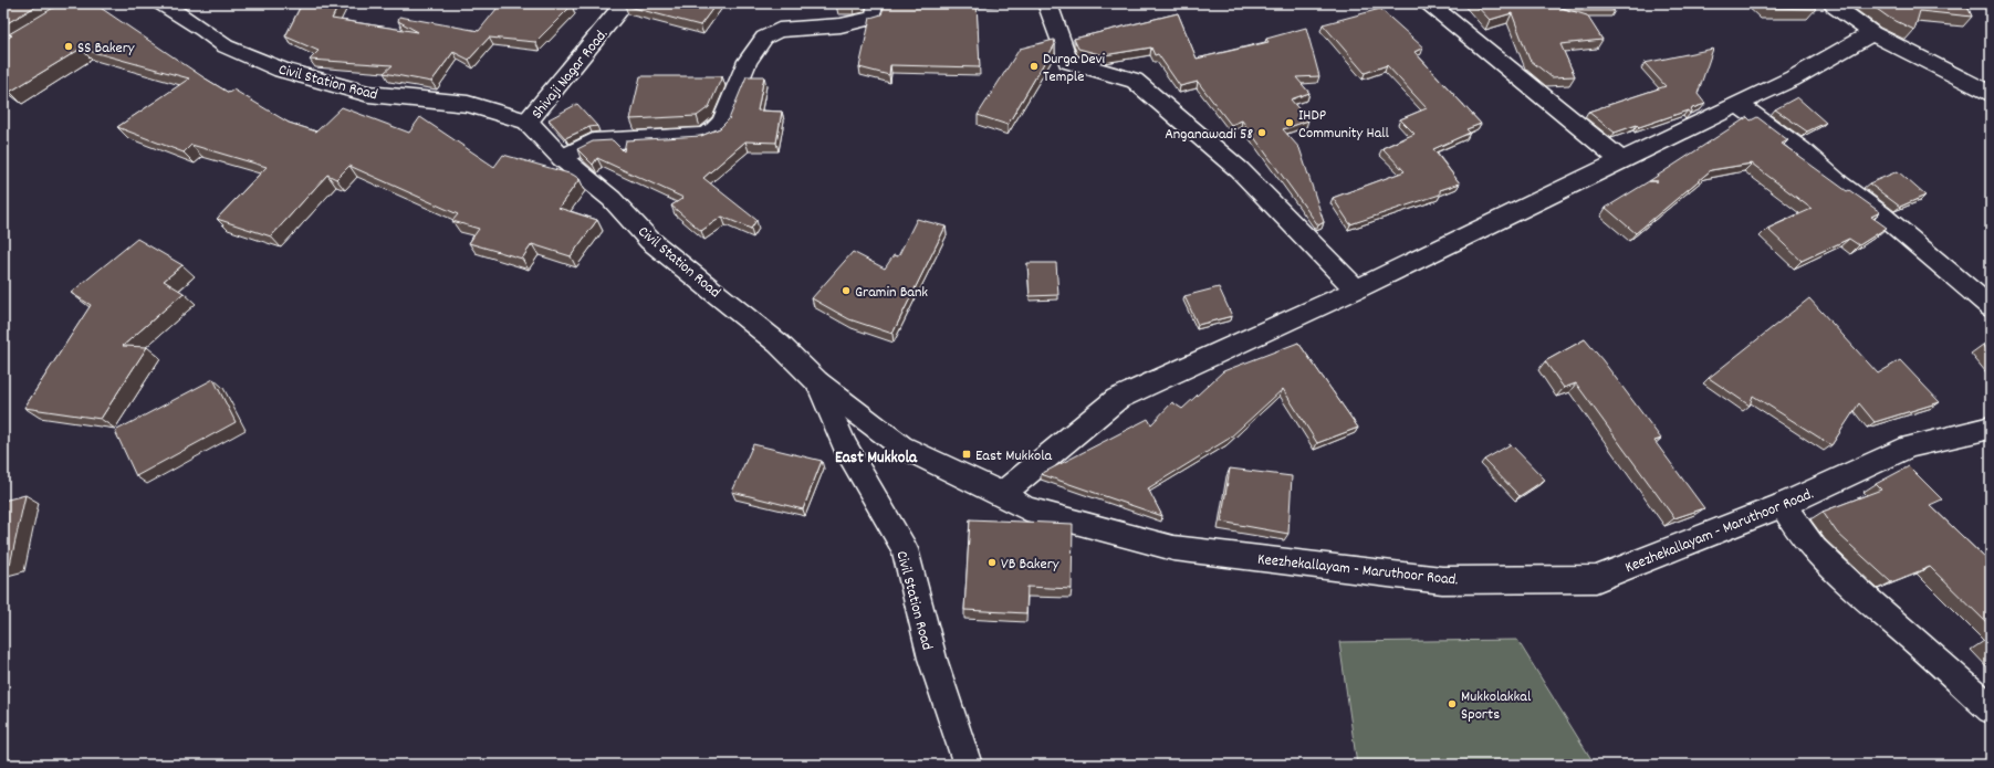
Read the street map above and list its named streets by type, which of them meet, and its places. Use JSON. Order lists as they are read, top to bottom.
{
  "streets": {
    "street": ["Shivaji Nagar Road.", "Civil Station Road", "Keezhekallayam - Maruthoor Road."]
  },
  "crossings": [
    ["Shivaji Nagar Road.", "Civil Station Road"],
    ["Civil Station Road", "Keezhekallayam - Maruthoor Road."]
  ],
  "districts": ["East Mukkola"],
  "places": {
    "other": [
      "SS Bakery",
      "Durga Devi Temple",
      "IHDP Community Hall",
      "Anganawadi 58",
      "Gramin Bank",
      "VB Bakery",
      "Mukkolakkal Sports"
    ],
    "transit": ["East Mukkola"]
  }
}
